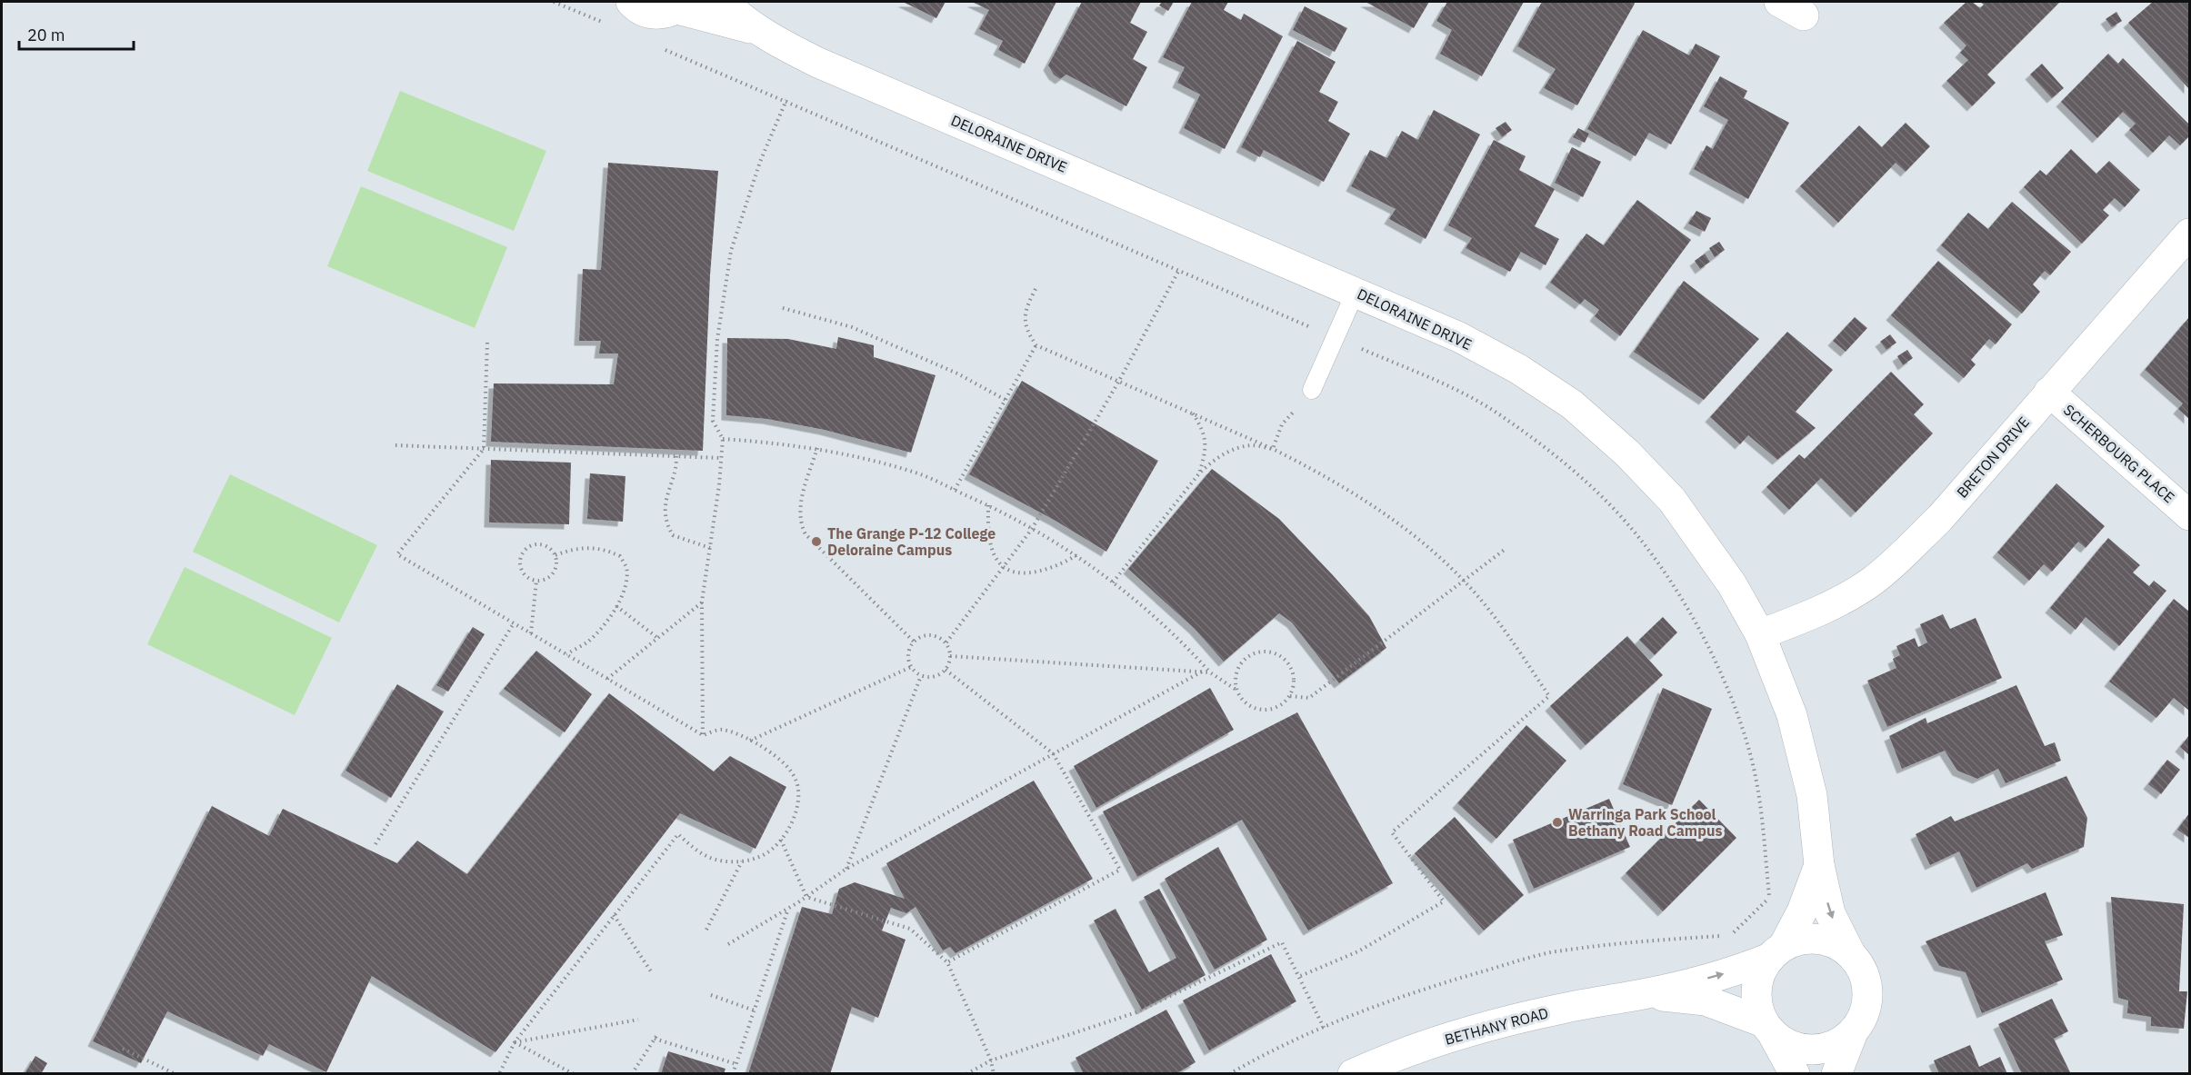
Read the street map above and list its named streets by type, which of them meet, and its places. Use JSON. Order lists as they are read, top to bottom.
{
  "streets": {
    "street": [
      "DELORAINE DRIVE",
      "SCHERBOURG PLACE",
      "BRETON DRIVE",
      "BETHANY ROAD"
    ]
  },
  "crossings": [
    ["DELORAINE DRIVE", "BRETON DRIVE"],
    ["DELORAINE DRIVE", "BETHANY ROAD"],
    ["SCHERBOURG PLACE", "BRETON DRIVE"]
  ],
  "places": ["The Grange P-12 College Deloraine Campus", "Warringa Park School Bethany Road Campus"],
  "scale_bar": "20 m"
}
